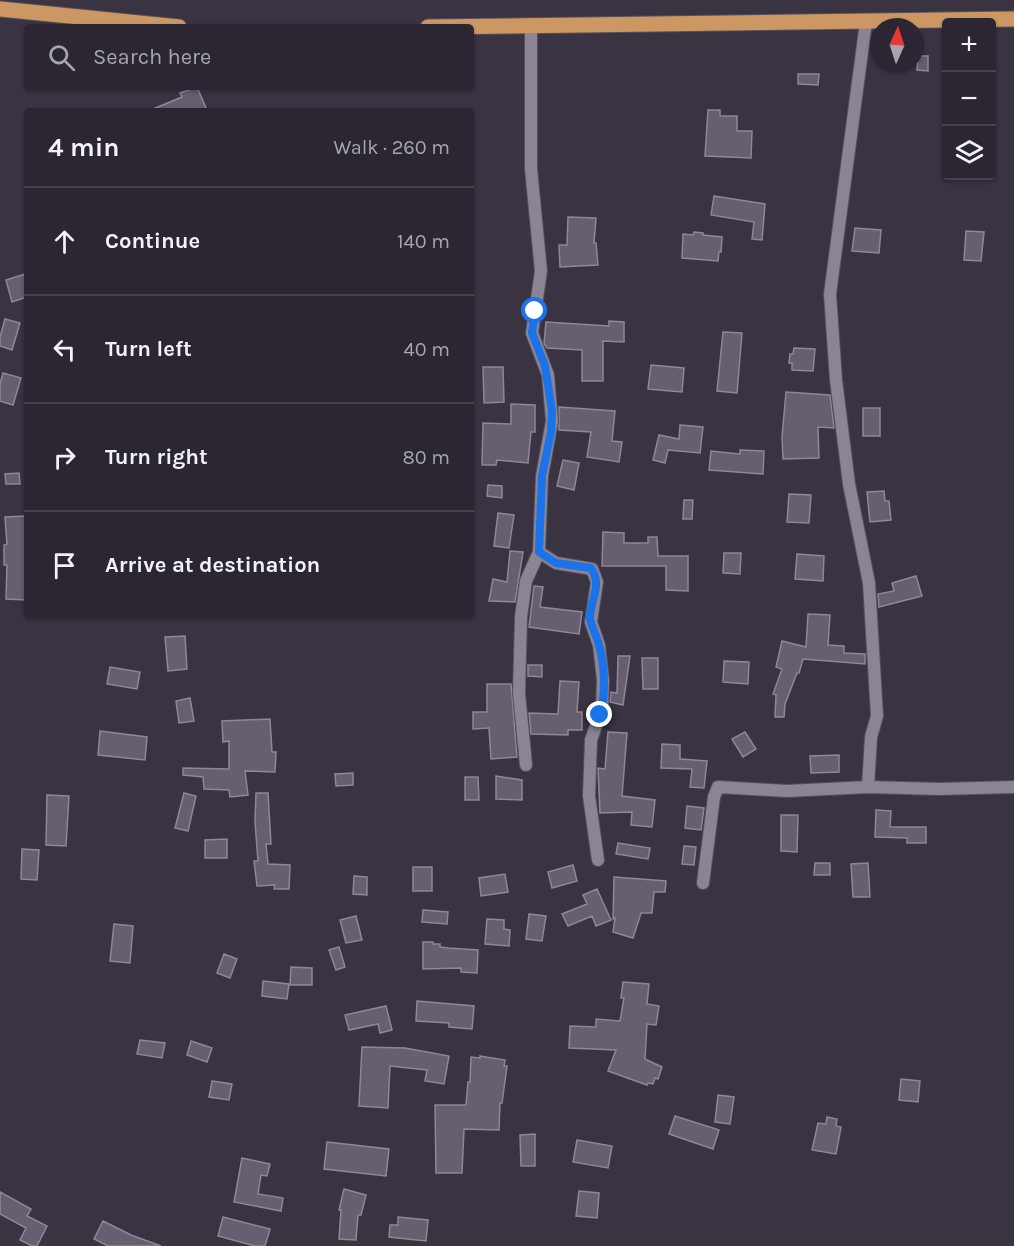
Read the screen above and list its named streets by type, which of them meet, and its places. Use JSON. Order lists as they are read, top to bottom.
{
  "north": "top",
  "page": {
    "map_buttons": ["+", "−"],
    "search": "Search here",
    "heading": ["4 min", "Walk · 260 m"],
    "list": [
      ["Continue", "140 m"],
      ["Turn left", "40 m"],
      ["Turn right", "80 m"],
      "Arrive at destination"
    ]
  }
}
